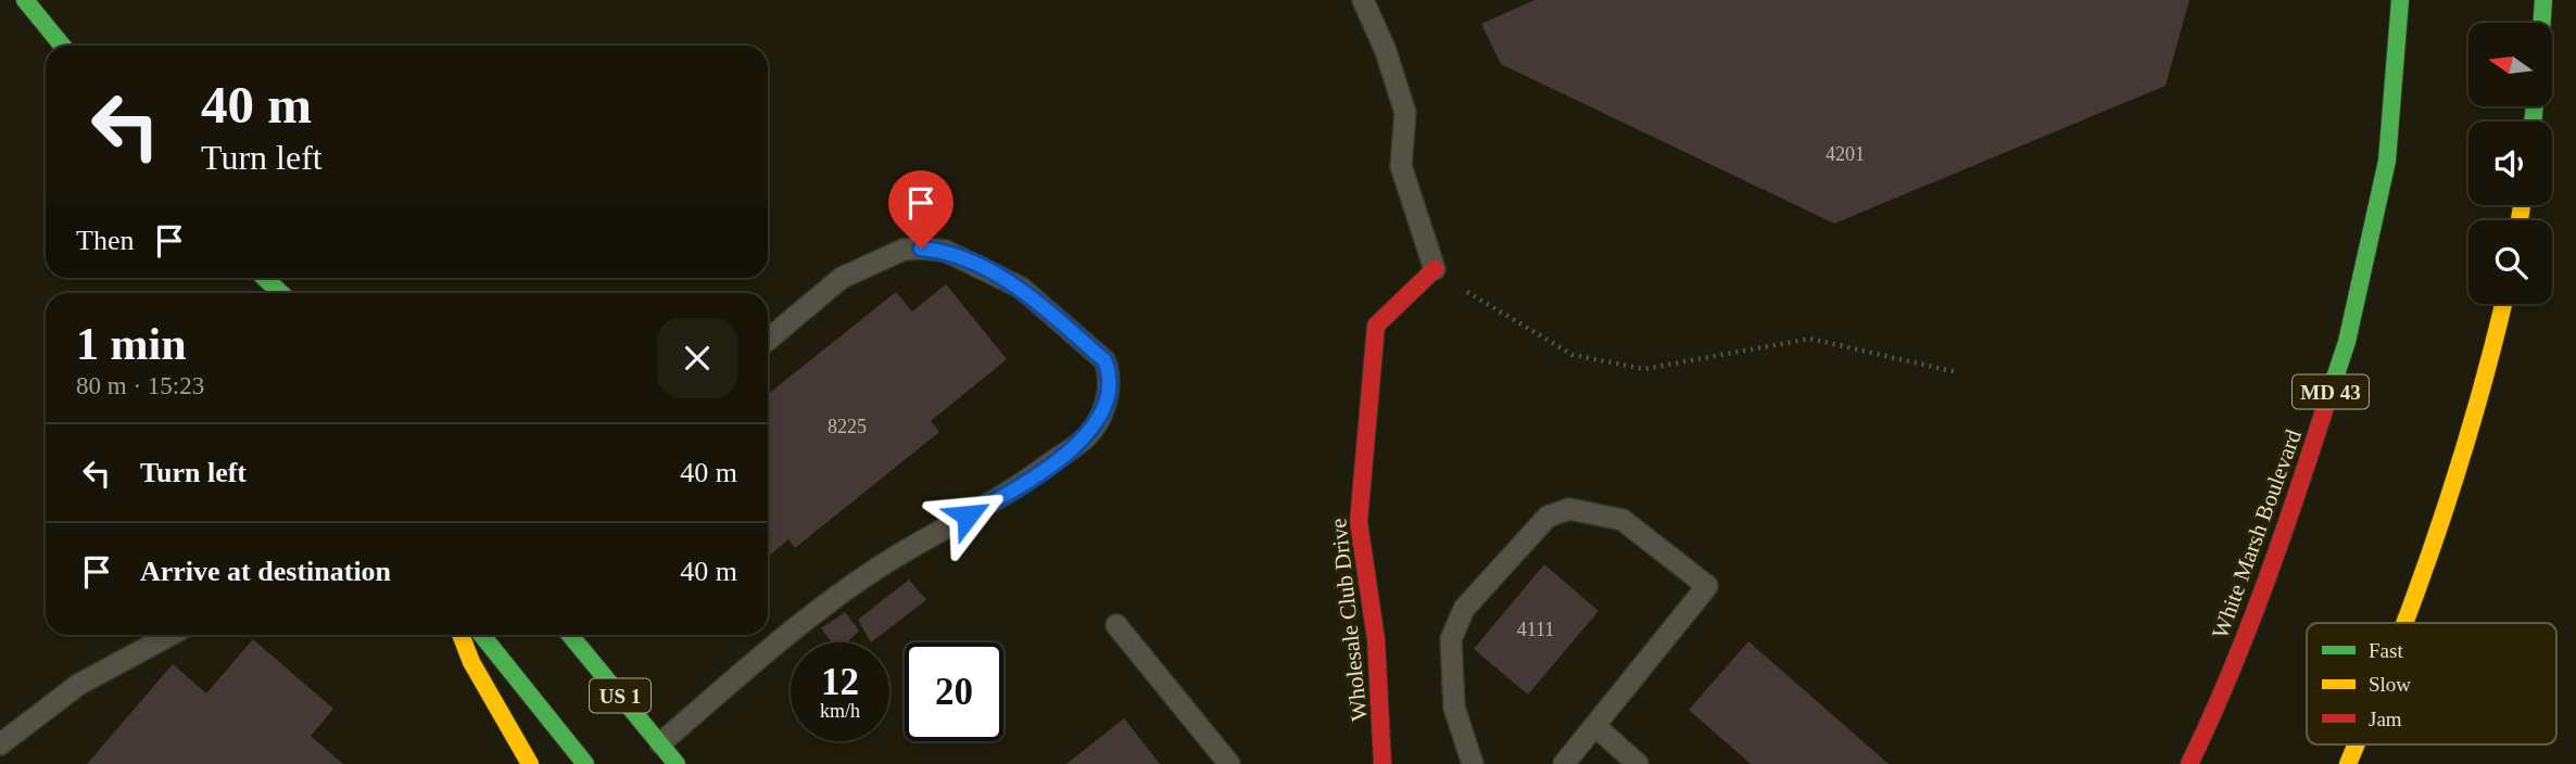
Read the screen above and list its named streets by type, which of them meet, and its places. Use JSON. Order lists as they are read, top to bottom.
{
  "streets": {
    "main road": [
      "MD 43",
      "White Marsh Boulevard",
      "Wholesale Club Drive",
      "US 1"
    ]
  },
  "house_numbers": ["4201", "8225", "4111"],
  "legend": ["Fast", "Slow", "Jam"],
  "north": "left",
  "page": {
    "turn": ["40 m", "Turn left"],
    "then": "Then",
    "heading": ["1 min", "80 m · 15:23"],
    "list": [
      {
        "name": "Turn left",
        "value": "40 m"
      },
      {
        "name": "Arrive at destination",
        "value": "40 m"
      }
    ],
    "speed": "12 km/h",
    "limit": "20"
  }
}
